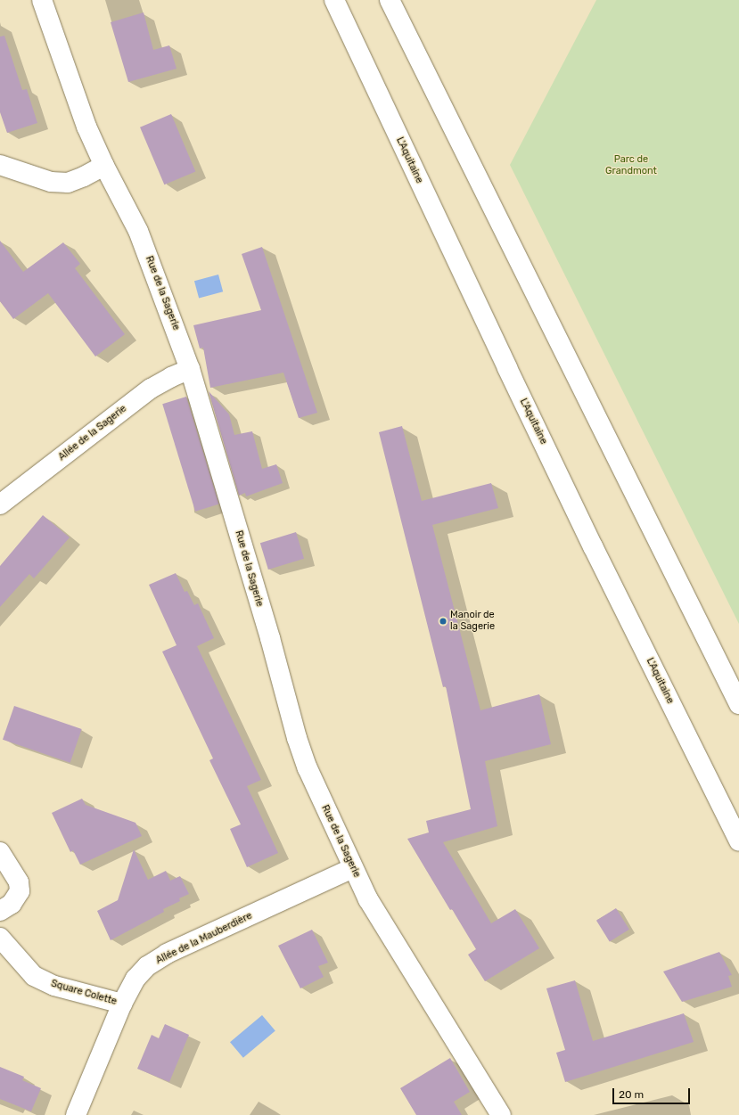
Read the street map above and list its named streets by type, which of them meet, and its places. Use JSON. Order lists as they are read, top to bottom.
{
  "streets": {
    "main road": [
      "L'Aquitaine",
      "Rue de la Sagerie",
      "Allée de la Sagerie",
      "Allée de la Mauberdière",
      "Square Colette"
    ]
  },
  "crossings": [
    ["Rue de la Sagerie", "Allée de la Sagerie"],
    ["Rue de la Sagerie", "Allée de la Mauberdière"],
    ["Allée de la Mauberdière", "Square Colette"]
  ],
  "parks": ["Parc de Grandmont"],
  "places": ["Manoir de la Sagerie"],
  "scale_bar": "20 m"
}
